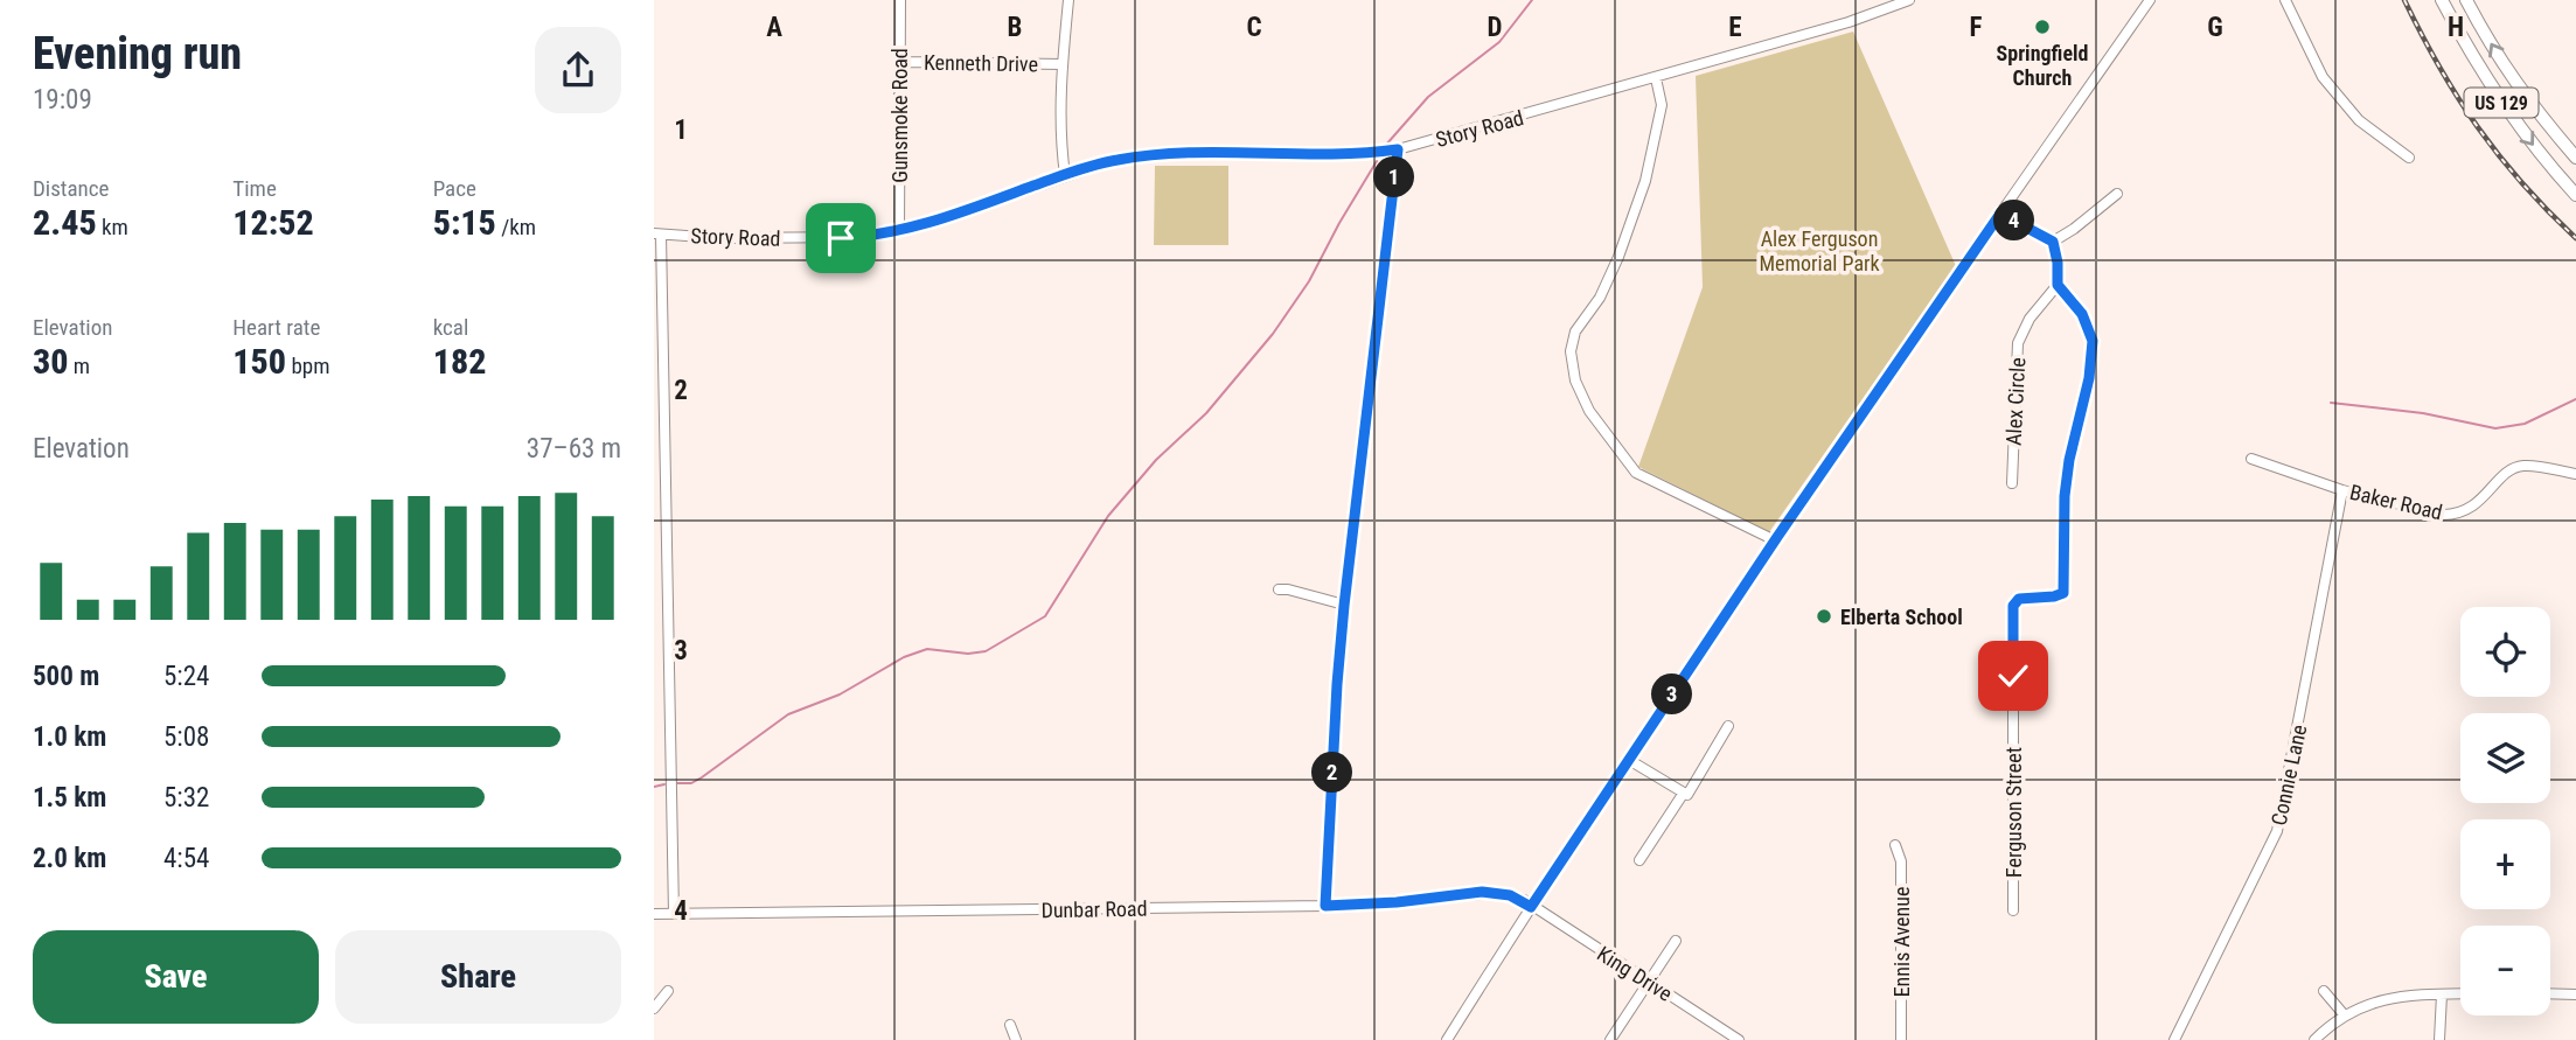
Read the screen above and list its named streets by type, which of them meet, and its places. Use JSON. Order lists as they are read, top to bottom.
{
  "streets": {
    "main road": ["US 129"],
    "street": [
      "Kenneth Drive",
      "Gunsmoke Road",
      "Story Road",
      "Alex Circle",
      "Baker Road",
      "Connie Lane",
      "Ferguson Street",
      "Dunbar Road",
      "Ennis Avenue",
      "King Drive"
    ]
  },
  "crossings": [
    ["Kenneth Drive", "Gunsmoke Road"],
    ["Gunsmoke Road", "Story Road"],
    ["Alex Circle", "Ferguson Street"],
    ["Baker Road", "Connie Lane"],
    ["Dunbar Road", "King Drive"]
  ],
  "parks": ["Alex Ferguson Memorial Park"],
  "places": ["Springfield Church", "Elberta School"],
  "page": {
    "heading": ["Evening run", "19:09"],
    "stats": [
      ["Distance", "2.45 km"],
      ["Time", "12:52"],
      ["Pace", "5:15 /km"],
      ["Elevation", "30 m"],
      ["Heart rate", "150 bpm"],
      ["kcal", "182"]
    ],
    "pins": [
      "1",
      "4",
      "3",
      "2"
    ],
    "chart": ["Elevation", "37–63 m"],
    "map_buttons": ["+", "−"],
    "list": [
      {
        "name": "500 m",
        "note": "5:24"
      },
      {
        "name": "1.0 km",
        "note": "5:08"
      },
      {
        "name": "1.5 km",
        "note": "5:32"
      },
      {
        "name": "2.0 km",
        "note": "4:54"
      }
    ],
    "buttons": ["Save", "Share"]
  },
  "grid": {
    "columns": [
      "A",
      "B",
      "C",
      "D",
      "E",
      "F",
      "G",
      "H"
    ],
    "rows": [
      "1",
      "2",
      "3",
      "4"
    ]
  }
}
